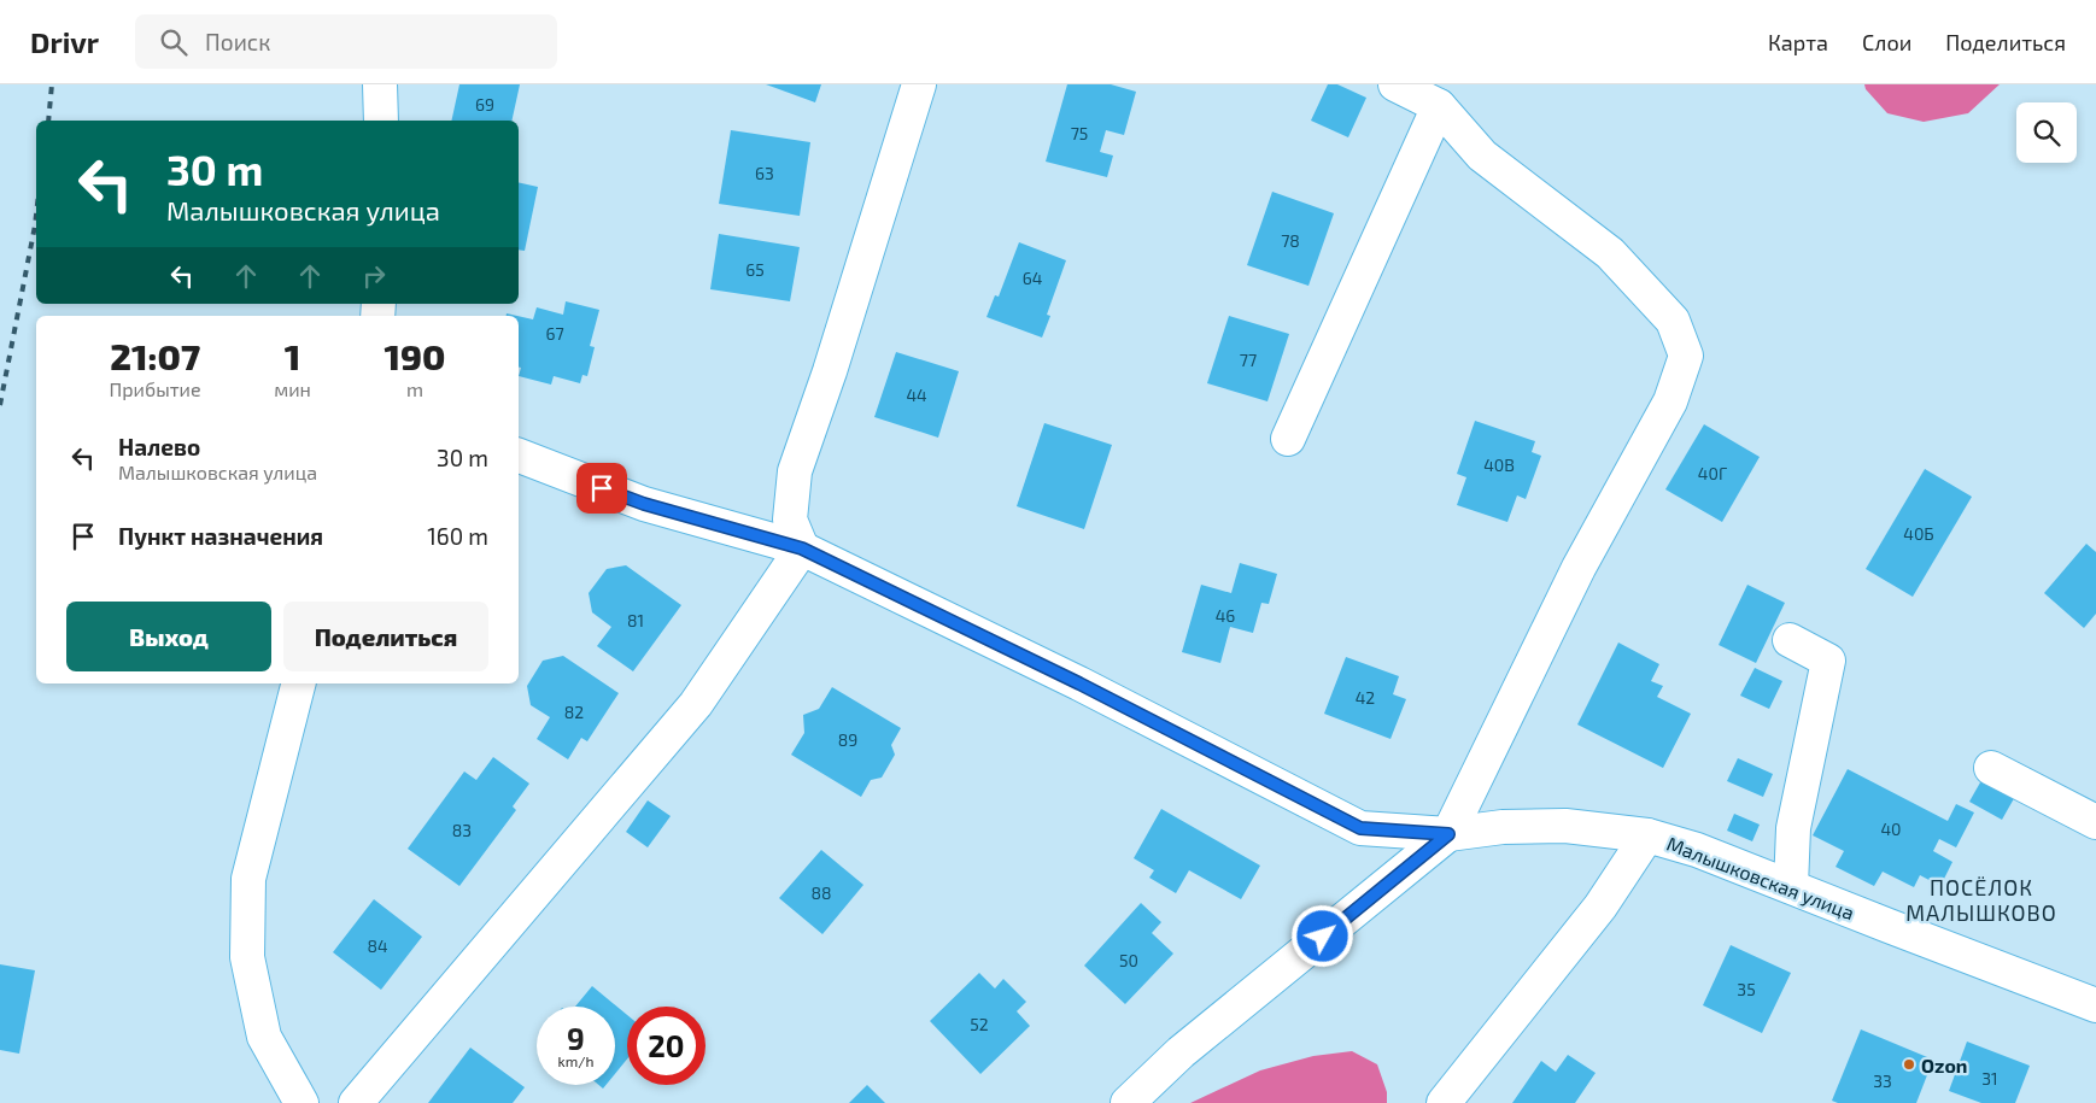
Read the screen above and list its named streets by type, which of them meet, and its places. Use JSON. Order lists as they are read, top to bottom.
{
  "streets": {
    "street": ["Малышковская улица"]
  },
  "districts": ["ПОСЁЛОК МАЛЫШКОВО"],
  "places": ["Ozon"],
  "house_numbers": [
    "69",
    "75",
    "63",
    "78",
    "65",
    "64",
    "67",
    "77",
    "44",
    "40В",
    "40Г",
    "40Б",
    "46",
    "81",
    "42",
    "82",
    "89",
    "40",
    "83",
    "88",
    "84",
    "50",
    "35",
    "52",
    "31",
    "33"
  ],
  "page": {
    "header": "Drivr",
    "search": "Поиск",
    "nav": ["Карта", "Слои", "Поделиться"],
    "turn": ["30 m", "Малышковская улица"],
    "eta": [
      "21:07",
      "Прибытие",
      "1",
      "мин",
      "190",
      "m"
    ],
    "list": [
      {
        "name": "Налево",
        "note": "Малышковская улица",
        "value": "30 m"
      },
      {
        "name": "Пункт назначения",
        "value": "160 m"
      }
    ],
    "buttons": ["Выход", "Поделиться"],
    "speed": "9 km/h",
    "limit": "20"
  }
}
